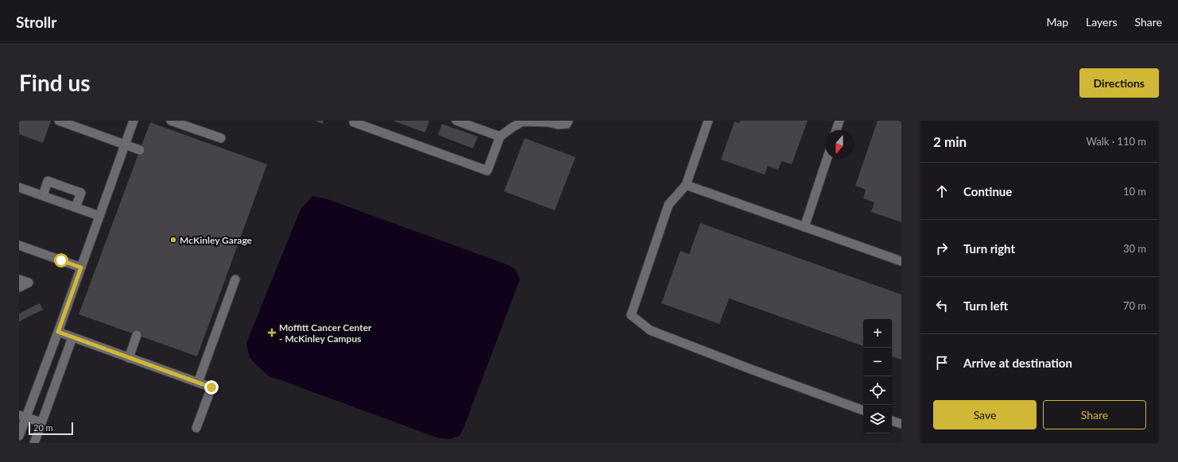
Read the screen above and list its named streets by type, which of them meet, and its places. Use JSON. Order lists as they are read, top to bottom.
{
  "places": {
    "other": ["McKinley Garage"],
    "health": ["Moffitt Cancer Center - McKinley Campus"]
  },
  "scale_bar": "20 m",
  "north": "bottom",
  "page": {
    "header": "Strollr",
    "nav": ["Map", "Layers", "Share"],
    "buttons": [
      "Directions",
      ["Save", "Share"]
    ],
    "title": "Find us",
    "heading": ["2 min", "Walk · 110 m"],
    "list": [
      ["Continue", "10 m"],
      ["Turn right", "30 m"],
      ["Turn left", "70 m"],
      "Arrive at destination"
    ],
    "map_buttons": ["+", "−"],
    "scale": "20 m"
  }
}
